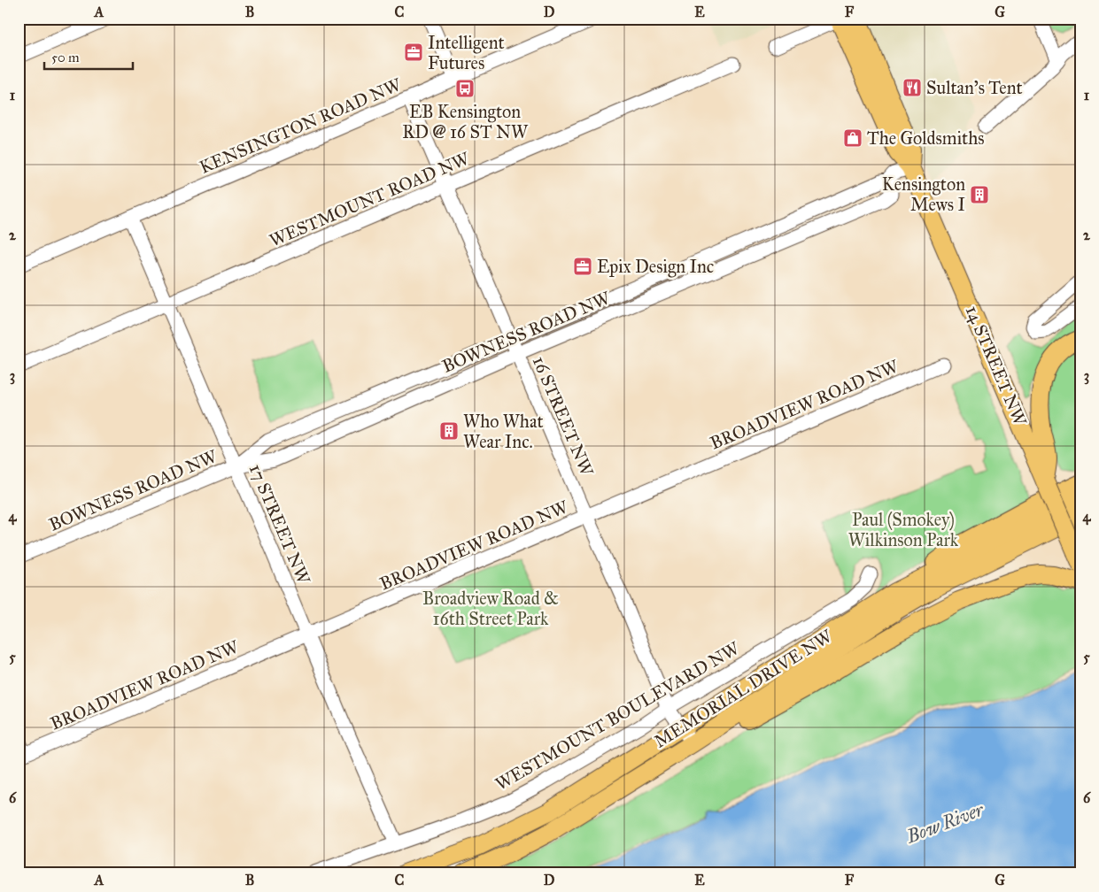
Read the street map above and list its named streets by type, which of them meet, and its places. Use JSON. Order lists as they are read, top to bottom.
{
  "streets": {
    "main road": ["14 STREET NW", "MEMORIAL DRIVE NW"],
    "street": [
      "KENSINGTON ROAD NW",
      "WESTMOUNT ROAD NW",
      "BOWNESS ROAD NW",
      "BROADVIEW ROAD NW",
      "16 STREET NW",
      "17 STREET NW",
      "WESTMOUNT BOULEVARD NW"
    ]
  },
  "crossings": [
    ["KENSINGTON ROAD NW", "16 STREET NW"],
    ["KENSINGTON ROAD NW", "17 STREET NW"],
    ["WESTMOUNT ROAD NW", "16 STREET NW"],
    ["WESTMOUNT ROAD NW", "17 STREET NW"],
    ["BOWNESS ROAD NW", "16 STREET NW"],
    ["BOWNESS ROAD NW", "17 STREET NW"],
    ["BROADVIEW ROAD NW", "16 STREET NW"],
    ["BROADVIEW ROAD NW", "17 STREET NW"],
    ["16 STREET NW", "MEMORIAL DRIVE NW"],
    ["16 STREET NW", "WESTMOUNT BOULEVARD NW"],
    ["17 STREET NW", "WESTMOUNT BOULEVARD NW"]
  ],
  "water": ["Bow River"],
  "parks": ["Paul (Smokey) Wilkinson Park", "Broadview Road & 16th Street Park"],
  "places": {
    "office": ["Intelligent Futures", "Epix Design Inc"],
    "restaurant": ["Sultan's Tent"],
    "bus stop": ["EB Kensington RD @ 16 ST NW"],
    "shop": ["The Goldsmiths"],
    "building": ["Kensington Mews I", "Who What Wear Inc."]
  },
  "scale_bar": "50 m",
  "grid": {
    "columns": [
      "A",
      "B",
      "C",
      "D",
      "E",
      "F",
      "G"
    ],
    "rows": [
      "1",
      "2",
      "3",
      "4",
      "5",
      "6"
    ]
  }
}
